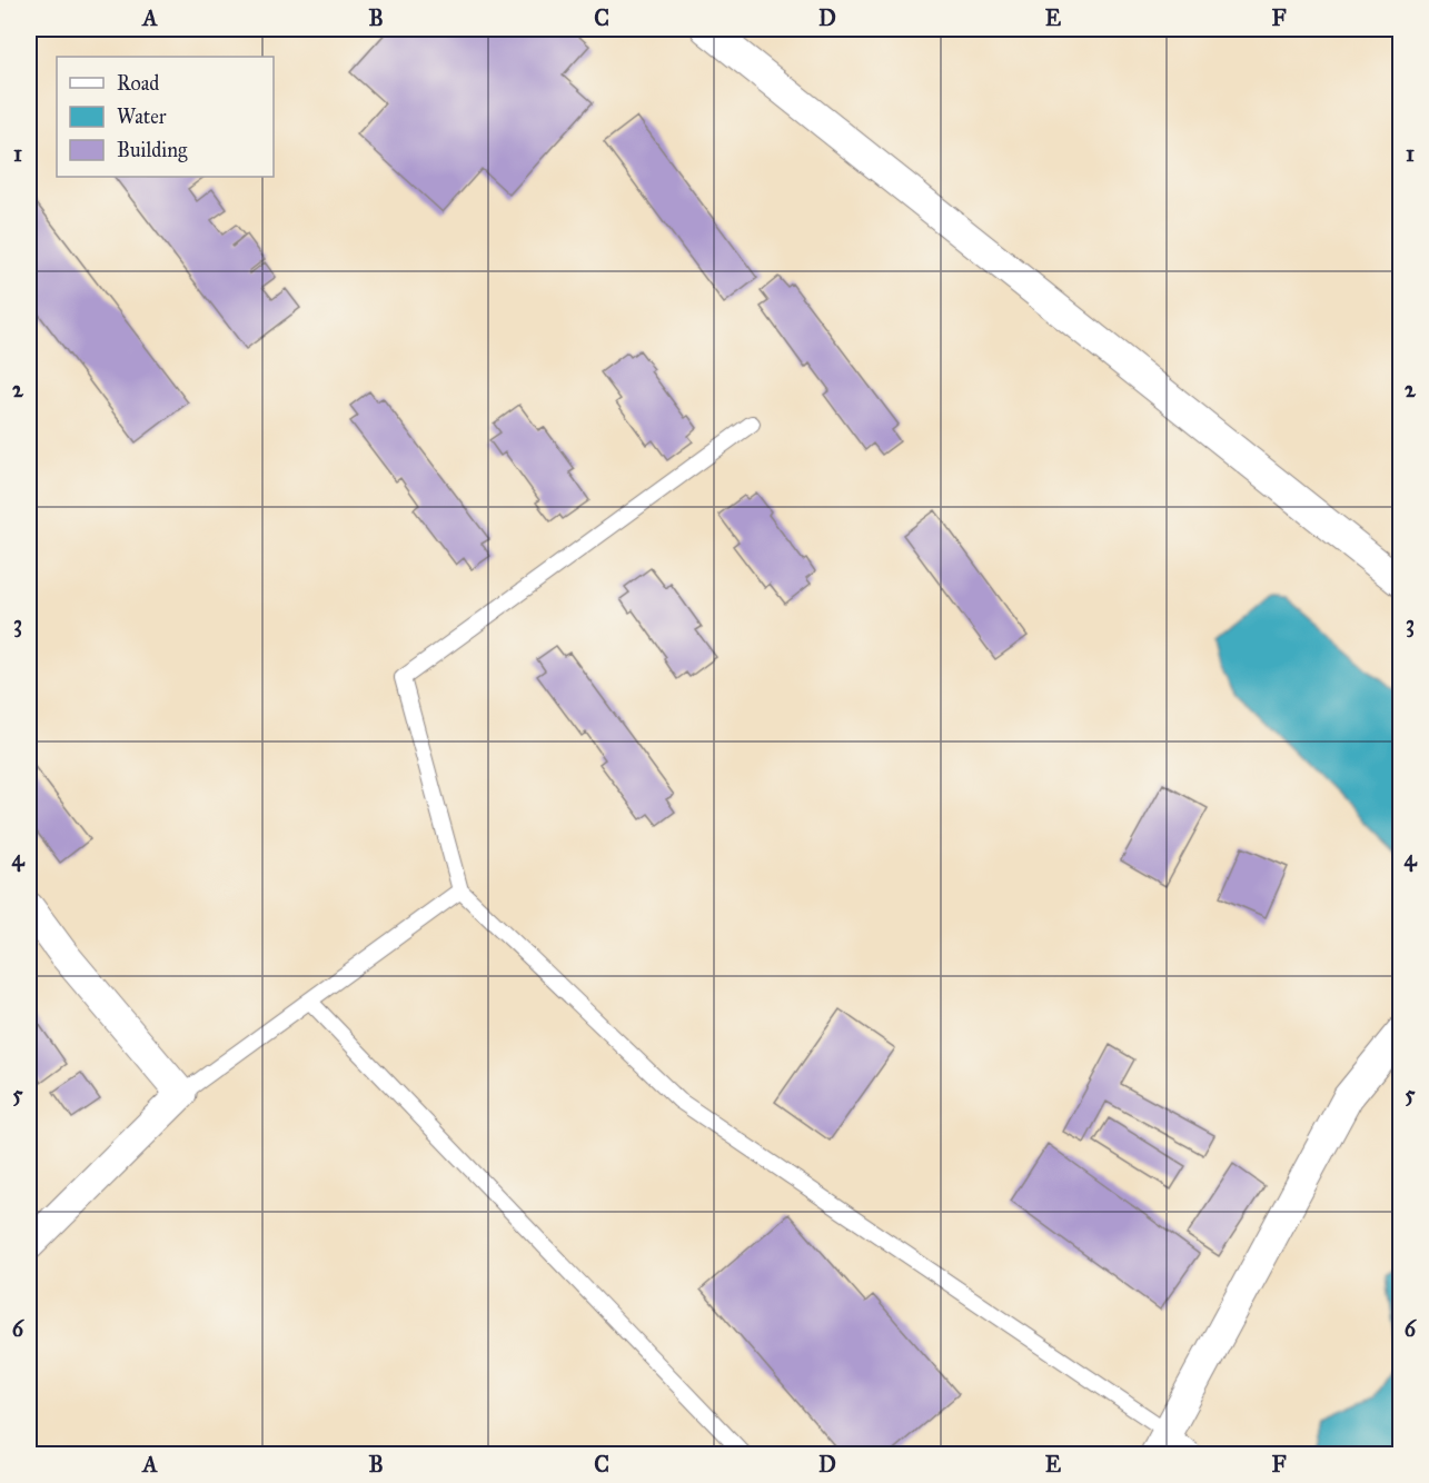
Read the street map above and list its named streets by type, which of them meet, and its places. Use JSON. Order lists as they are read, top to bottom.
{
  "legend": ["Road", "Water", "Building"],
  "grid": {
    "columns": [
      "A",
      "B",
      "C",
      "D",
      "E",
      "F"
    ],
    "rows": [
      "1",
      "2",
      "3",
      "4",
      "5",
      "6"
    ]
  }
}
